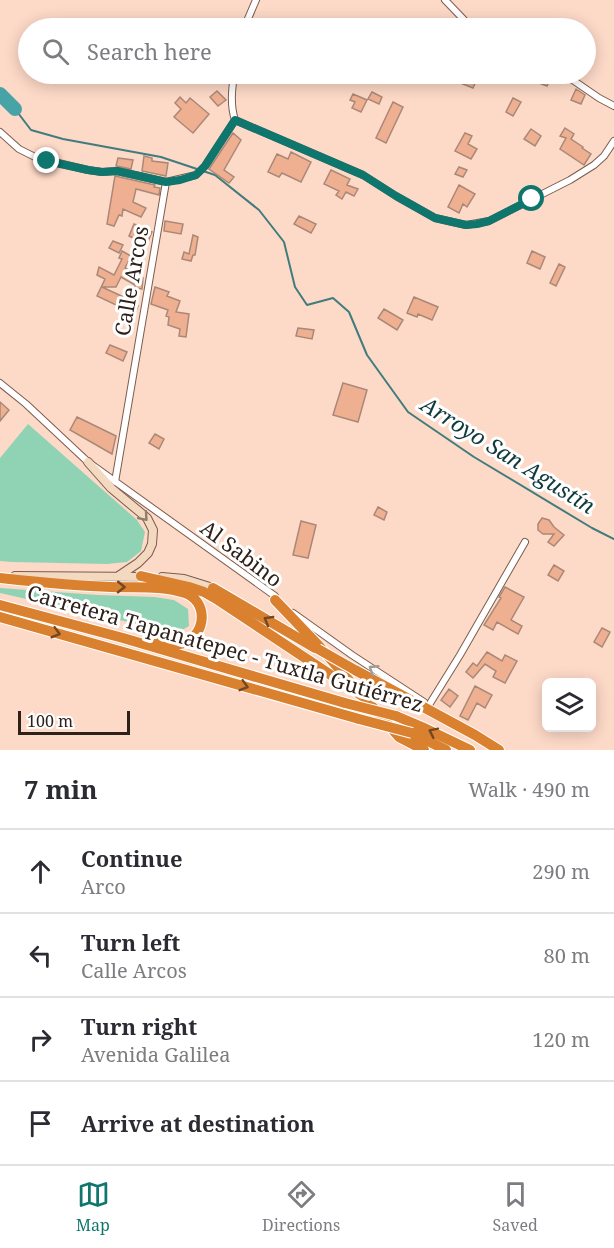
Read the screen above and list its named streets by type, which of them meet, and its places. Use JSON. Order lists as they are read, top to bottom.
{
  "streets": {
    "highway": ["Carretera Tapanatepec - Tuxtla Gutiérrez"],
    "street": ["Calle Arcos", "Al Sabino"]
  },
  "crossings": [
    ["Calle Arcos", "Al Sabino"]
  ],
  "water": ["Arroyo San Agustín"],
  "scale_bar": "100 m",
  "page": {
    "search": "Search here",
    "scale": "100 m",
    "heading": ["7 min", "Walk · 490 m"],
    "list": [
      ["Continue", "Arco", "290 m"],
      ["Turn left", "Calle Arcos", "80 m"],
      ["Turn right", "Avenida Galilea", "120 m"],
      "Arrive at destination"
    ],
    "nav": ["Map", "Directions", "Saved"]
  }
}
